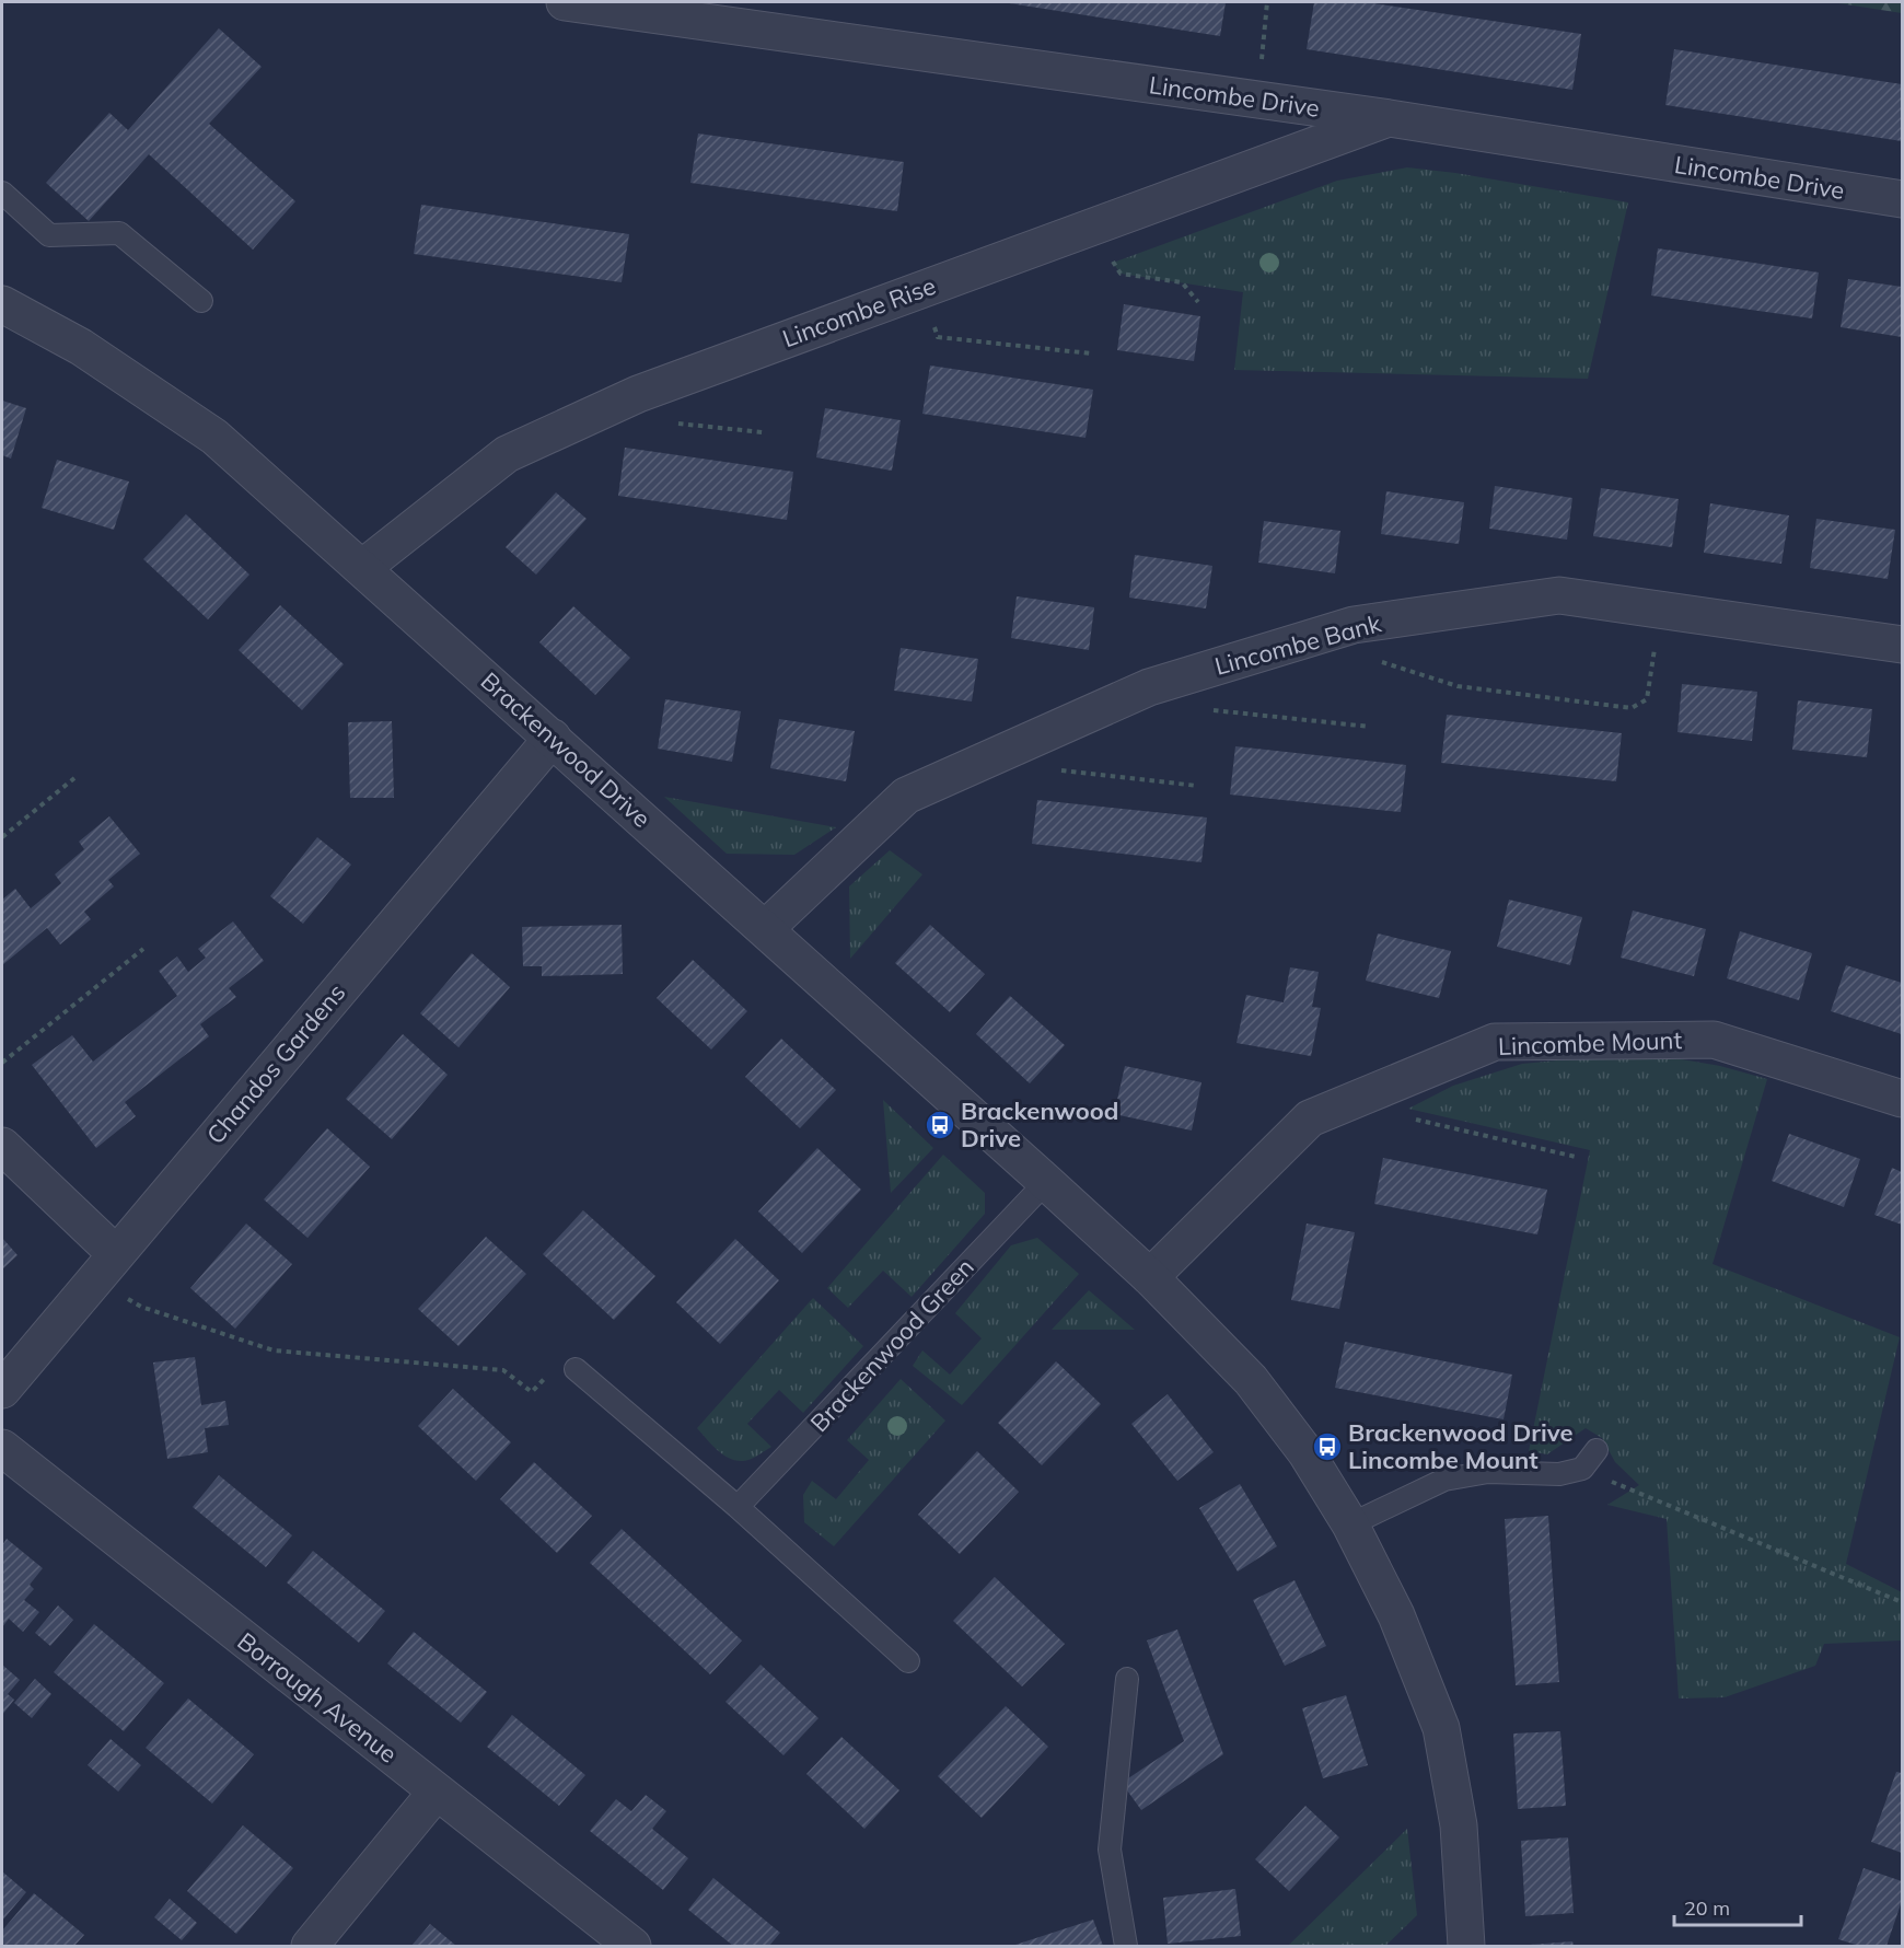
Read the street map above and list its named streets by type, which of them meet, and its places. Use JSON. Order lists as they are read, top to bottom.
{
  "streets": {
    "street": [
      "Lincombe Drive",
      "Lincombe Rise",
      "Lincombe Bank",
      "Brackenwood Drive",
      "Lincombe Mount",
      "Chandos Gardens",
      "Borrough Avenue"
    ],
    "lane": ["Brackenwood Green"]
  },
  "crossings": [
    ["Lincombe Drive", "Lincombe Rise"],
    ["Lincombe Rise", "Brackenwood Drive"],
    ["Lincombe Bank", "Brackenwood Drive"],
    ["Brackenwood Drive", "Lincombe Mount"],
    ["Brackenwood Drive", "Chandos Gardens"],
    ["Brackenwood Drive", "Brackenwood Green"]
  ],
  "places": {
    "bus stop": ["Brackenwood Drive", "Brackenwood Drive Lincombe Mount"]
  },
  "scale_bar": "20 m"
}
